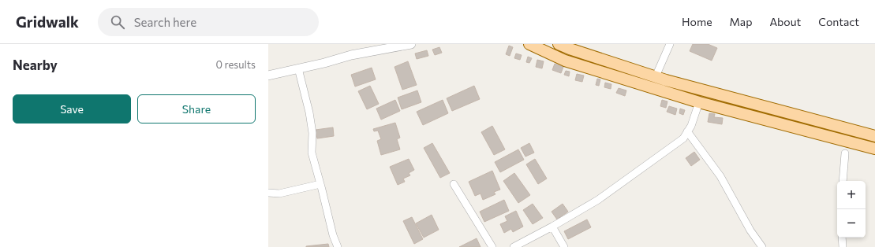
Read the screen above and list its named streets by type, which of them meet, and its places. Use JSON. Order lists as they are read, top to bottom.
{
  "page": {
    "header": "Gridwalk",
    "search": "Search here",
    "nav": [
      "Home",
      "Map",
      "About",
      "Contact"
    ],
    "heading": ["Nearby", "0 results"],
    "buttons": ["Save", "Share"],
    "map_buttons": ["+", "−"]
  }
}
